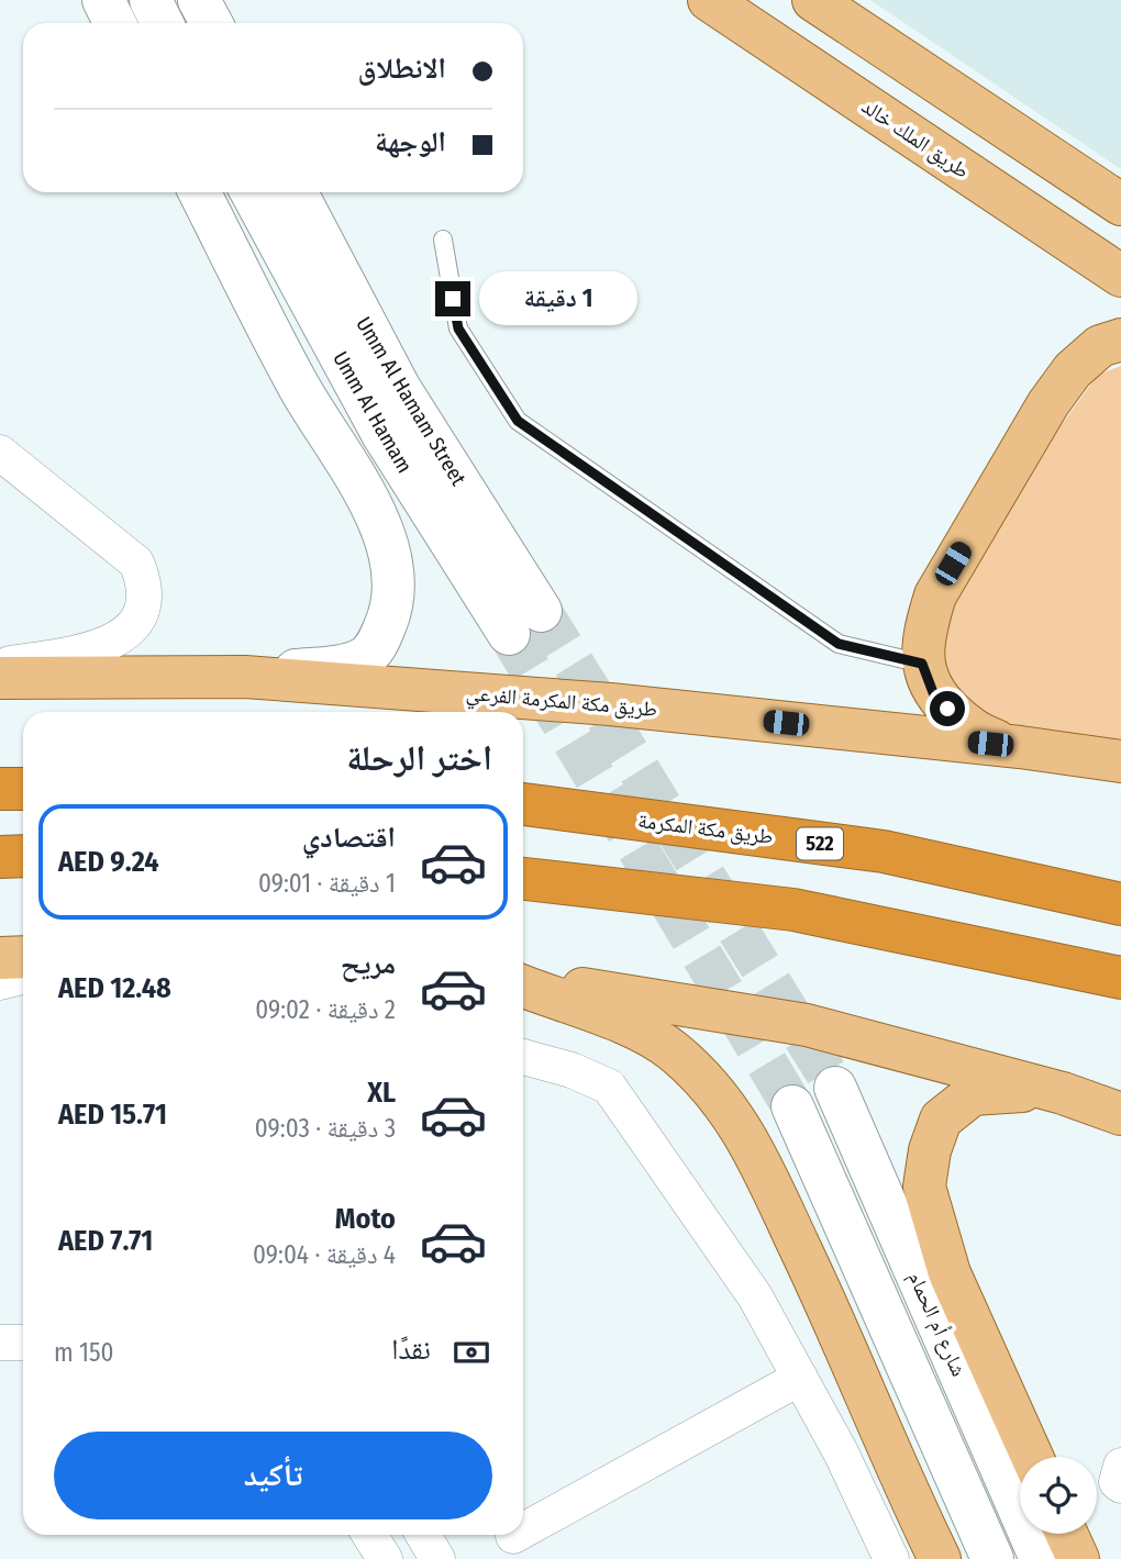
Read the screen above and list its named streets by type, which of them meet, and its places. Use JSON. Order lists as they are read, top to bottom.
{
  "streets": {
    "highway": ["طريق مكة المكرمة", "522"],
    "main road": [
      "طريق الملك خالد",
      "Umm Al Hamam Street",
      "Umm Al Hamam",
      "طريق مكة المكرمة الفرعي",
      "شارع أم الحمام"
    ]
  },
  "crossings": [
    ["Umm Al Hamam Street", "Umm Al Hamam"]
  ],
  "page": {
    "banner": ["الانطلاق", "الوجهة"],
    "bubble": "1 دقيقة",
    "heading": "اختر الرحلة",
    "list": [
      {
        "name": "اقتصادي",
        "note": "1 دقيقة · 09:01",
        "value": "AED 9.24"
      },
      {
        "name": "مريح",
        "note": "2 دقيقة · 09:02",
        "value": "AED 12.48"
      },
      {
        "name": "XL",
        "note": "3 دقيقة · 09:03",
        "value": "AED 15.71"
      },
      {
        "name": "Moto",
        "note": "4 دقيقة · 09:04",
        "value": "AED 7.71"
      }
    ],
    "pay": ["نقدًا", "150 m"],
    "buttons": "تأكيد"
  }
}
